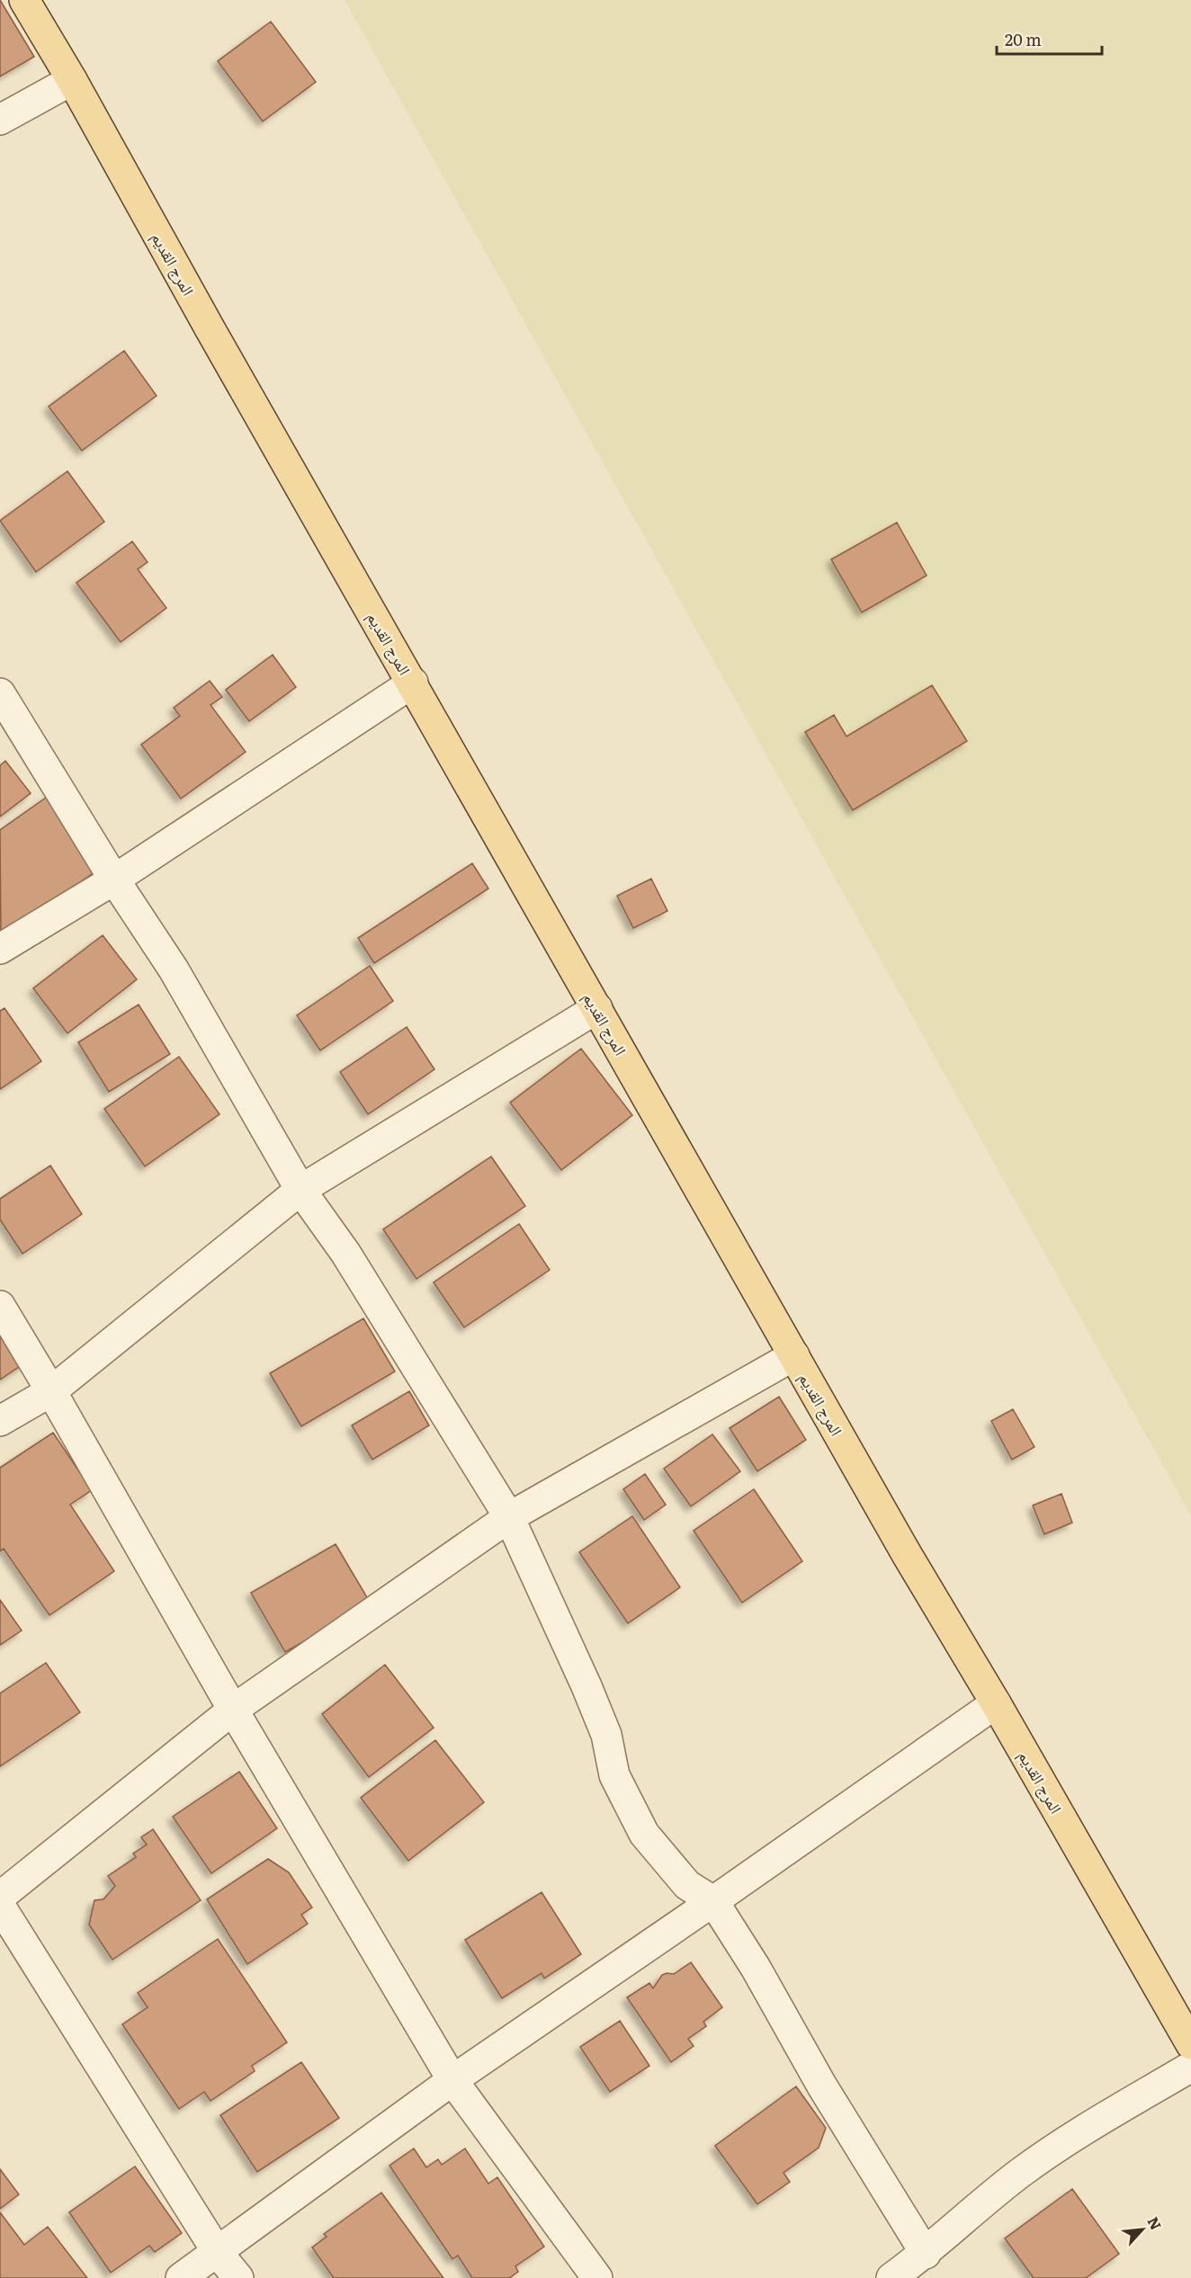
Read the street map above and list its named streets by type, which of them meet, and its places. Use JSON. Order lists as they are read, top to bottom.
{
  "streets": {
    "main road": ["المرج القديم"]
  },
  "scale_bar": "20 m",
  "north": "top right"
}
